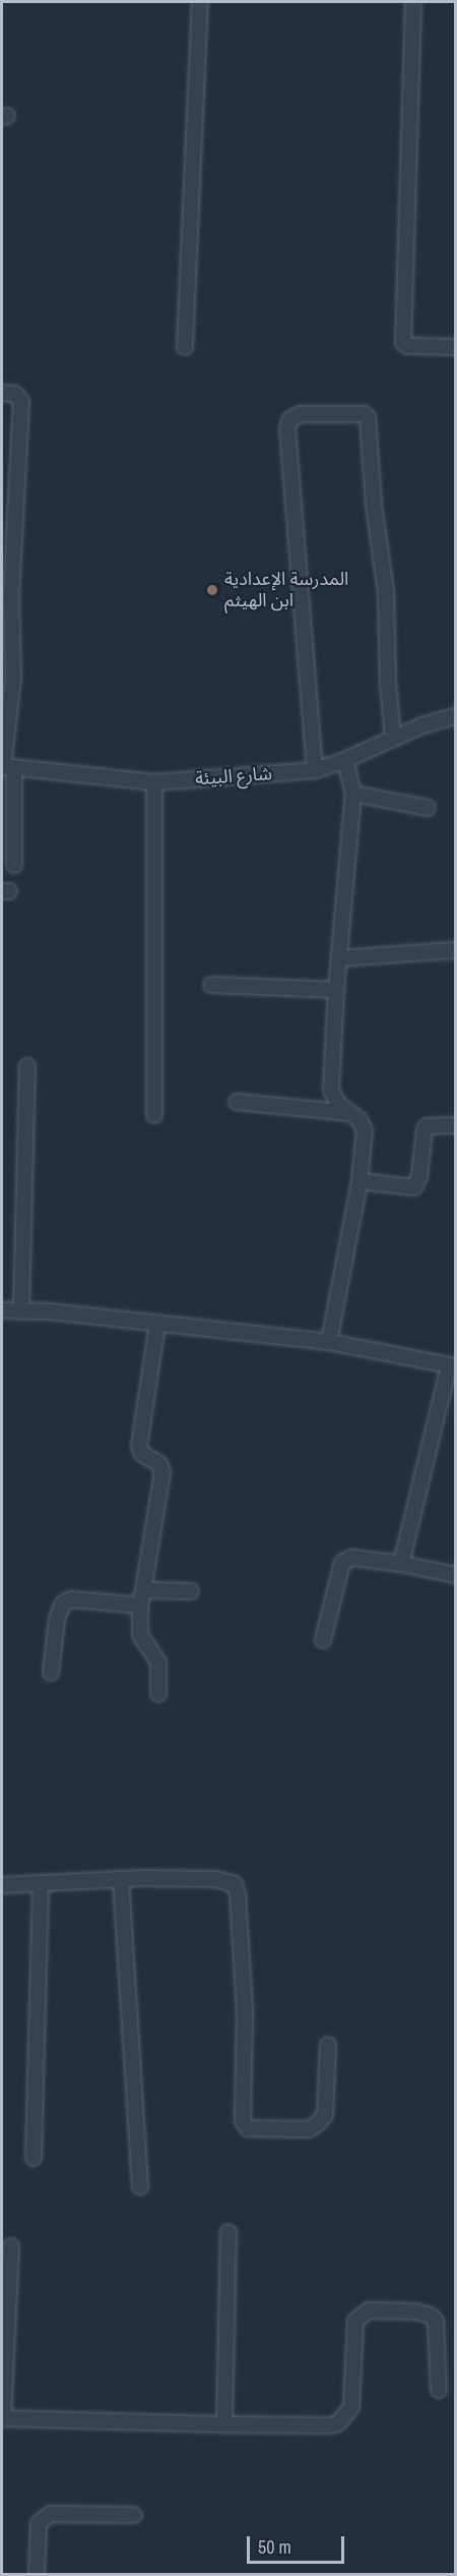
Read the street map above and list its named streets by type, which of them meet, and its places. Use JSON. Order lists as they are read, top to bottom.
{
  "streets": {
    "street": ["شارع البيئة"]
  },
  "places": ["المدرسة الإعدادية ابن الهيثم"],
  "scale_bar": "50 m"
}
